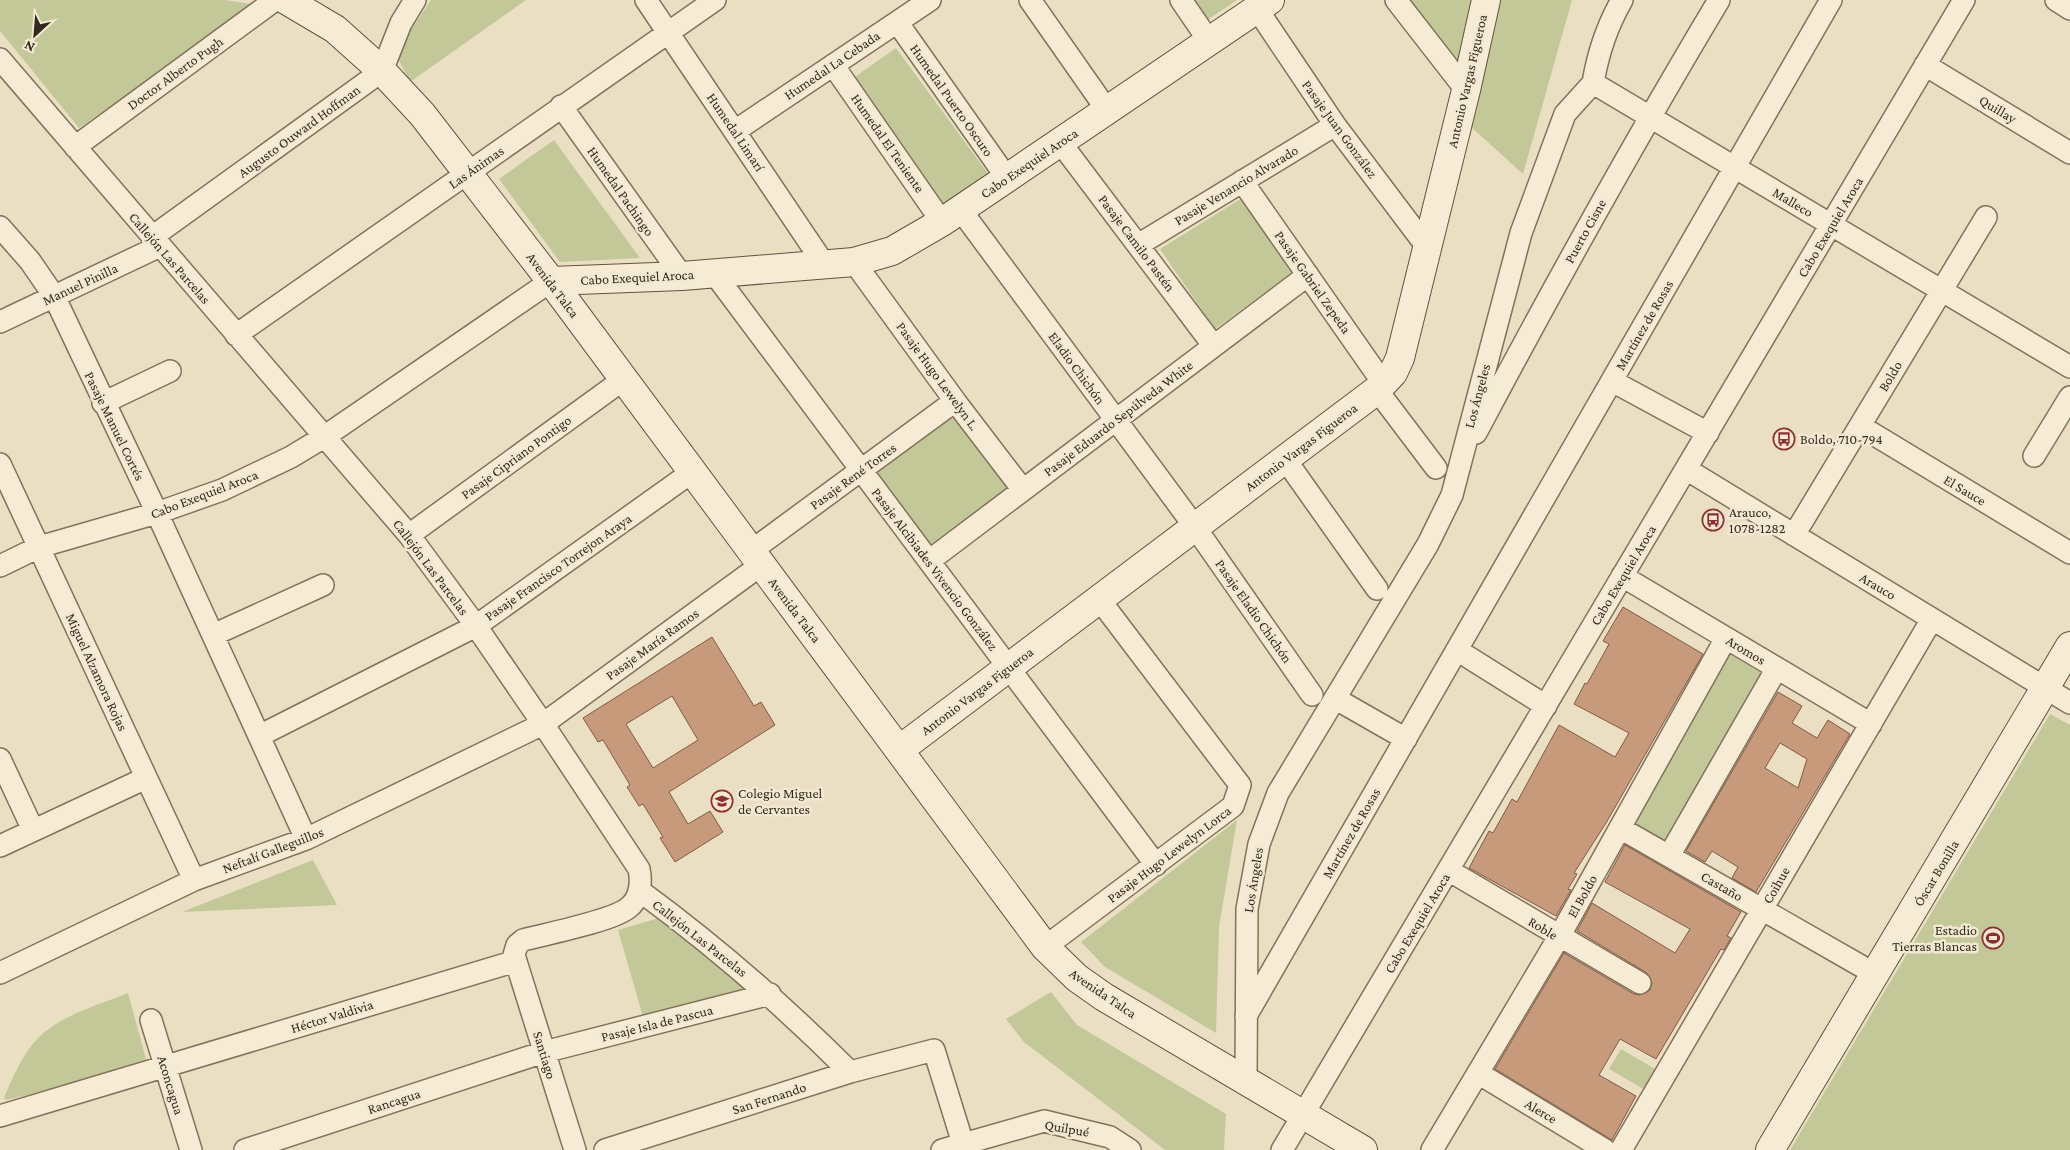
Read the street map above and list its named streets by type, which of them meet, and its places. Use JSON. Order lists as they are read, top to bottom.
{
  "streets": {
    "street": [
      "Humedal La Cebada",
      "Doctor Alberto Pugh",
      "Antonio Vargas Figueroa",
      "Humedal Puerto Oscuro",
      "Quillay",
      "Pasaje Juan González",
      "Augusto Ouward Hoffman",
      "Humedal Limarí",
      "Humedal El Teniente",
      "Cabo Exequiel Aroca",
      "Las Ánimas",
      "Pasaje Venancio Alvarado",
      "Humedal Pachingo",
      "Malleco",
      "Puerto Cisne",
      "Pasaje Camilo Pastén",
      "Callejón Las Parcelas",
      "Pasaje Gabriel Zepeda",
      "Manuel Pinilla",
      "Avenida Talca",
      "Martínez de Rosas",
      "Eladio Chichón",
      "Pasaje Hugo Lewelyn L.",
      "Boldo",
      "Los Ángeles",
      "Pasaje Eduardo Sepúlveda White",
      "Pasaje Manuel Cortés",
      "Pasaje Cipriano Pontigo",
      "Pasaje René Torres",
      "El Sauce",
      "Pasaje Francisco Torrejon Araya",
      "Pasaje Alcibiades Vivencio González",
      "Arauco",
      "Pasaje Eladio Chichón",
      "Pasaje María Ramos",
      "Aromos",
      "Miguel Alzamora Rojas",
      "Neftalí Galleguillos",
      "Pasaje Hugo Lewelyn Lorca",
      "Óscar Bonilla",
      "Coihue",
      "Castaño",
      "El Boldo",
      "Roble",
      "Héctor Valdivia",
      "Pasaje Isla de Pascua",
      "Santiago",
      "Aconcagua",
      "San Fernando",
      "Rancagua",
      "Alerce",
      "Quilpué"
    ]
  },
  "crossings": [
    ["Humedal La Cebada", "Humedal Puerto Oscuro"],
    ["Humedal La Cebada", "Humedal Limarí"],
    ["Humedal La Cebada", "Humedal El Teniente"],
    ["Doctor Alberto Pugh", "Callejón Las Parcelas"],
    ["Antonio Vargas Figueroa", "Pasaje Juan González"],
    ["Antonio Vargas Figueroa", "Pasaje Gabriel Zepeda"],
    ["Antonio Vargas Figueroa", "Avenida Talca"],
    ["Antonio Vargas Figueroa", "Eladio Chichón"],
    ["Antonio Vargas Figueroa", "Pasaje Alcibiades Vivencio González"],
    ["Antonio Vargas Figueroa", "Pasaje Eladio Chichón"],
    ["Antonio Vargas Figueroa", "Pasaje Hugo Lewelyn Lorca"],
    ["Humedal Puerto Oscuro", "Cabo Exequiel Aroca"],
    ["Quillay", "Cabo Exequiel Aroca"],
    ["Pasaje Juan González", "Cabo Exequiel Aroca"],
    ["Pasaje Juan González", "Pasaje Venancio Alvarado"],
    ["Augusto Ouward Hoffman", "Callejón Las Parcelas"],
    ["Augusto Ouward Hoffman", "Manuel Pinilla"],
    ["Augusto Ouward Hoffman", "Avenida Talca"],
    ["Humedal Limarí", "Cabo Exequiel Aroca"],
    ["Humedal Limarí", "Las Ánimas"],
    ["Humedal El Teniente", "Cabo Exequiel Aroca"],
    ["Humedal El Teniente", "Eladio Chichón"],
    ["Cabo Exequiel Aroca", "Humedal Pachingo"],
    ["Cabo Exequiel Aroca", "Malleco"],
    ["Cabo Exequiel Aroca", "Pasaje Camilo Pastén"],
    ["Cabo Exequiel Aroca", "Callejón Las Parcelas"],
    ["Cabo Exequiel Aroca", "Avenida Talca"],
    ["Cabo Exequiel Aroca", "Eladio Chichón"],
    ["Cabo Exequiel Aroca", "Pasaje Hugo Lewelyn L."],
    ["Cabo Exequiel Aroca", "Pasaje Manuel Cortés"],
    ["Cabo Exequiel Aroca", "Pasaje Alcibiades Vivencio González"],
    ["Cabo Exequiel Aroca", "Arauco"],
    ["Cabo Exequiel Aroca", "Aromos"],
    ["Cabo Exequiel Aroca", "Miguel Alzamora Rojas"],
    ["Cabo Exequiel Aroca", "Roble"],
    ["Las Ánimas", "Humedal Pachingo"],
    ["Las Ánimas", "Callejón Las Parcelas"],
    ["Las Ánimas", "Avenida Talca"],
    ["Pasaje Venancio Alvarado", "Pasaje Camilo Pastén"],
    ["Pasaje Venancio Alvarado", "Pasaje Gabriel Zepeda"],
    ["Malleco", "Puerto Cisne"],
    ["Malleco", "Martínez de Rosas"],
    ["Malleco", "Boldo"],
    ["Malleco", "Los Ángeles"],
    ["Puerto Cisne", "Los Ángeles"],
    ["Pasaje Camilo Pastén", "Pasaje Eduardo Sepúlveda White"],
    ["Callejón Las Parcelas", "Manuel Pinilla"],
    ["Callejón Las Parcelas", "Pasaje Cipriano Pontigo"],
    ["Callejón Las Parcelas", "Pasaje Francisco Torrejon Araya"],
    ["Callejón Las Parcelas", "Pasaje María Ramos"],
    ["Callejón Las Parcelas", "Neftalí Galleguillos"],
    ["Callejón Las Parcelas", "Pasaje Isla de Pascua"],
    ["Callejón Las Parcelas", "San Fernando"],
    ["Pasaje Gabriel Zepeda", "Pasaje Eduardo Sepúlveda White"],
    ["Manuel Pinilla", "Pasaje Manuel Cortés"],
    ["Avenida Talca", "Los Ángeles"],
    ["Avenida Talca", "Pasaje Cipriano Pontigo"],
    ["Avenida Talca", "Pasaje René Torres"],
    ["Avenida Talca", "Pasaje Francisco Torrejon Araya"],
    ["Avenida Talca", "Pasaje María Ramos"],
    ["Avenida Talca", "Pasaje Hugo Lewelyn Lorca"],
    ["Martínez de Rosas", "Los Ángeles"],
    ["Eladio Chichón", "Pasaje Eduardo Sepúlveda White"],
    ["Eladio Chichón", "Pasaje Eladio Chichón"],
    ["Pasaje Hugo Lewelyn L.", "Pasaje Eduardo Sepúlveda White"],
    ["Pasaje Hugo Lewelyn L.", "Pasaje René Torres"],
    ["Boldo", "El Sauce"],
    ["Boldo", "Arauco"],
    ["Pasaje Eduardo Sepúlveda White", "Pasaje Alcibiades Vivencio González"],
    ["Pasaje Manuel Cortés", "Pasaje Francisco Torrejon Araya"],
    ["Pasaje Manuel Cortés", "Neftalí Galleguillos"],
    ["Pasaje René Torres", "Pasaje Alcibiades Vivencio González"],
    ["Pasaje René Torres", "Pasaje María Ramos"],
    ["Pasaje Alcibiades Vivencio González", "Pasaje Hugo Lewelyn Lorca"],
    ["Arauco", "Óscar Bonilla"],
    ["Arauco", "Coihue"],
    ["Pasaje María Ramos", "Neftalí Galleguillos"],
    ["Aromos", "Coihue"],
    ["Aromos", "El Boldo"],
    ["Miguel Alzamora Rojas", "Neftalí Galleguillos"],
    ["Óscar Bonilla", "Castaño"],
    ["Coihue", "Castaño"],
    ["Castaño", "El Boldo"],
    ["El Boldo", "Roble"],
    ["El Boldo", "Alerce"],
    ["Héctor Valdivia", "Santiago"],
    ["Héctor Valdivia", "Aconcagua"],
    ["Pasaje Isla de Pascua", "Santiago"],
    ["Pasaje Isla de Pascua", "Rancagua"],
    ["Santiago", "Rancagua"],
    ["San Fernando", "Quilpué"]
  ],
  "places": {
    "bus stop": ["Boldo, 710-794", "Arauco, 1078-1282"],
    "school or university": ["Colegio Miguel de Cervantes"],
    "sports": ["Estadio Tierras Blancas"]
  },
  "north": "bottom left"
}
